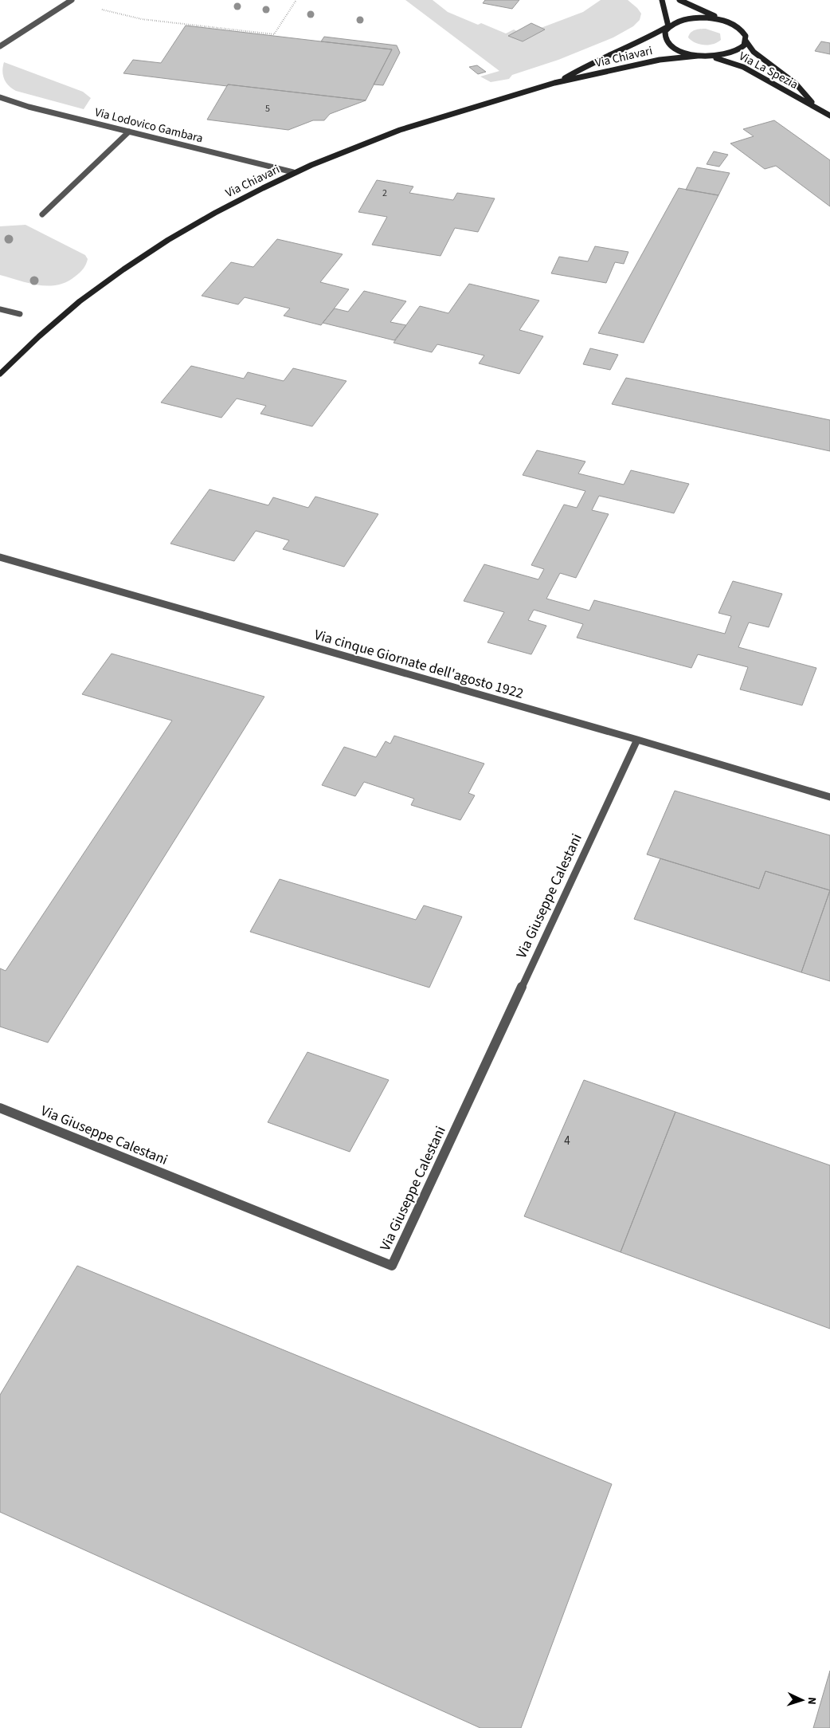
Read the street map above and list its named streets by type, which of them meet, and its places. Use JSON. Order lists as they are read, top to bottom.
{
  "streets": {
    "street": [
      "Via Chiavari",
      "Via La Spezia",
      "Via Lodovico Gambara",
      "Via cinque Giornate dell'agosto 1922",
      "Via Giuseppe Calestani"
    ]
  },
  "crossings": [
    ["Via Chiavari", "Via La Spezia"],
    ["Via Chiavari", "Via Lodovico Gambara"],
    ["Via cinque Giornate dell'agosto 1922", "Via Giuseppe Calestani"]
  ],
  "house_numbers": ["5", "2", "4"],
  "north": "right"
}
